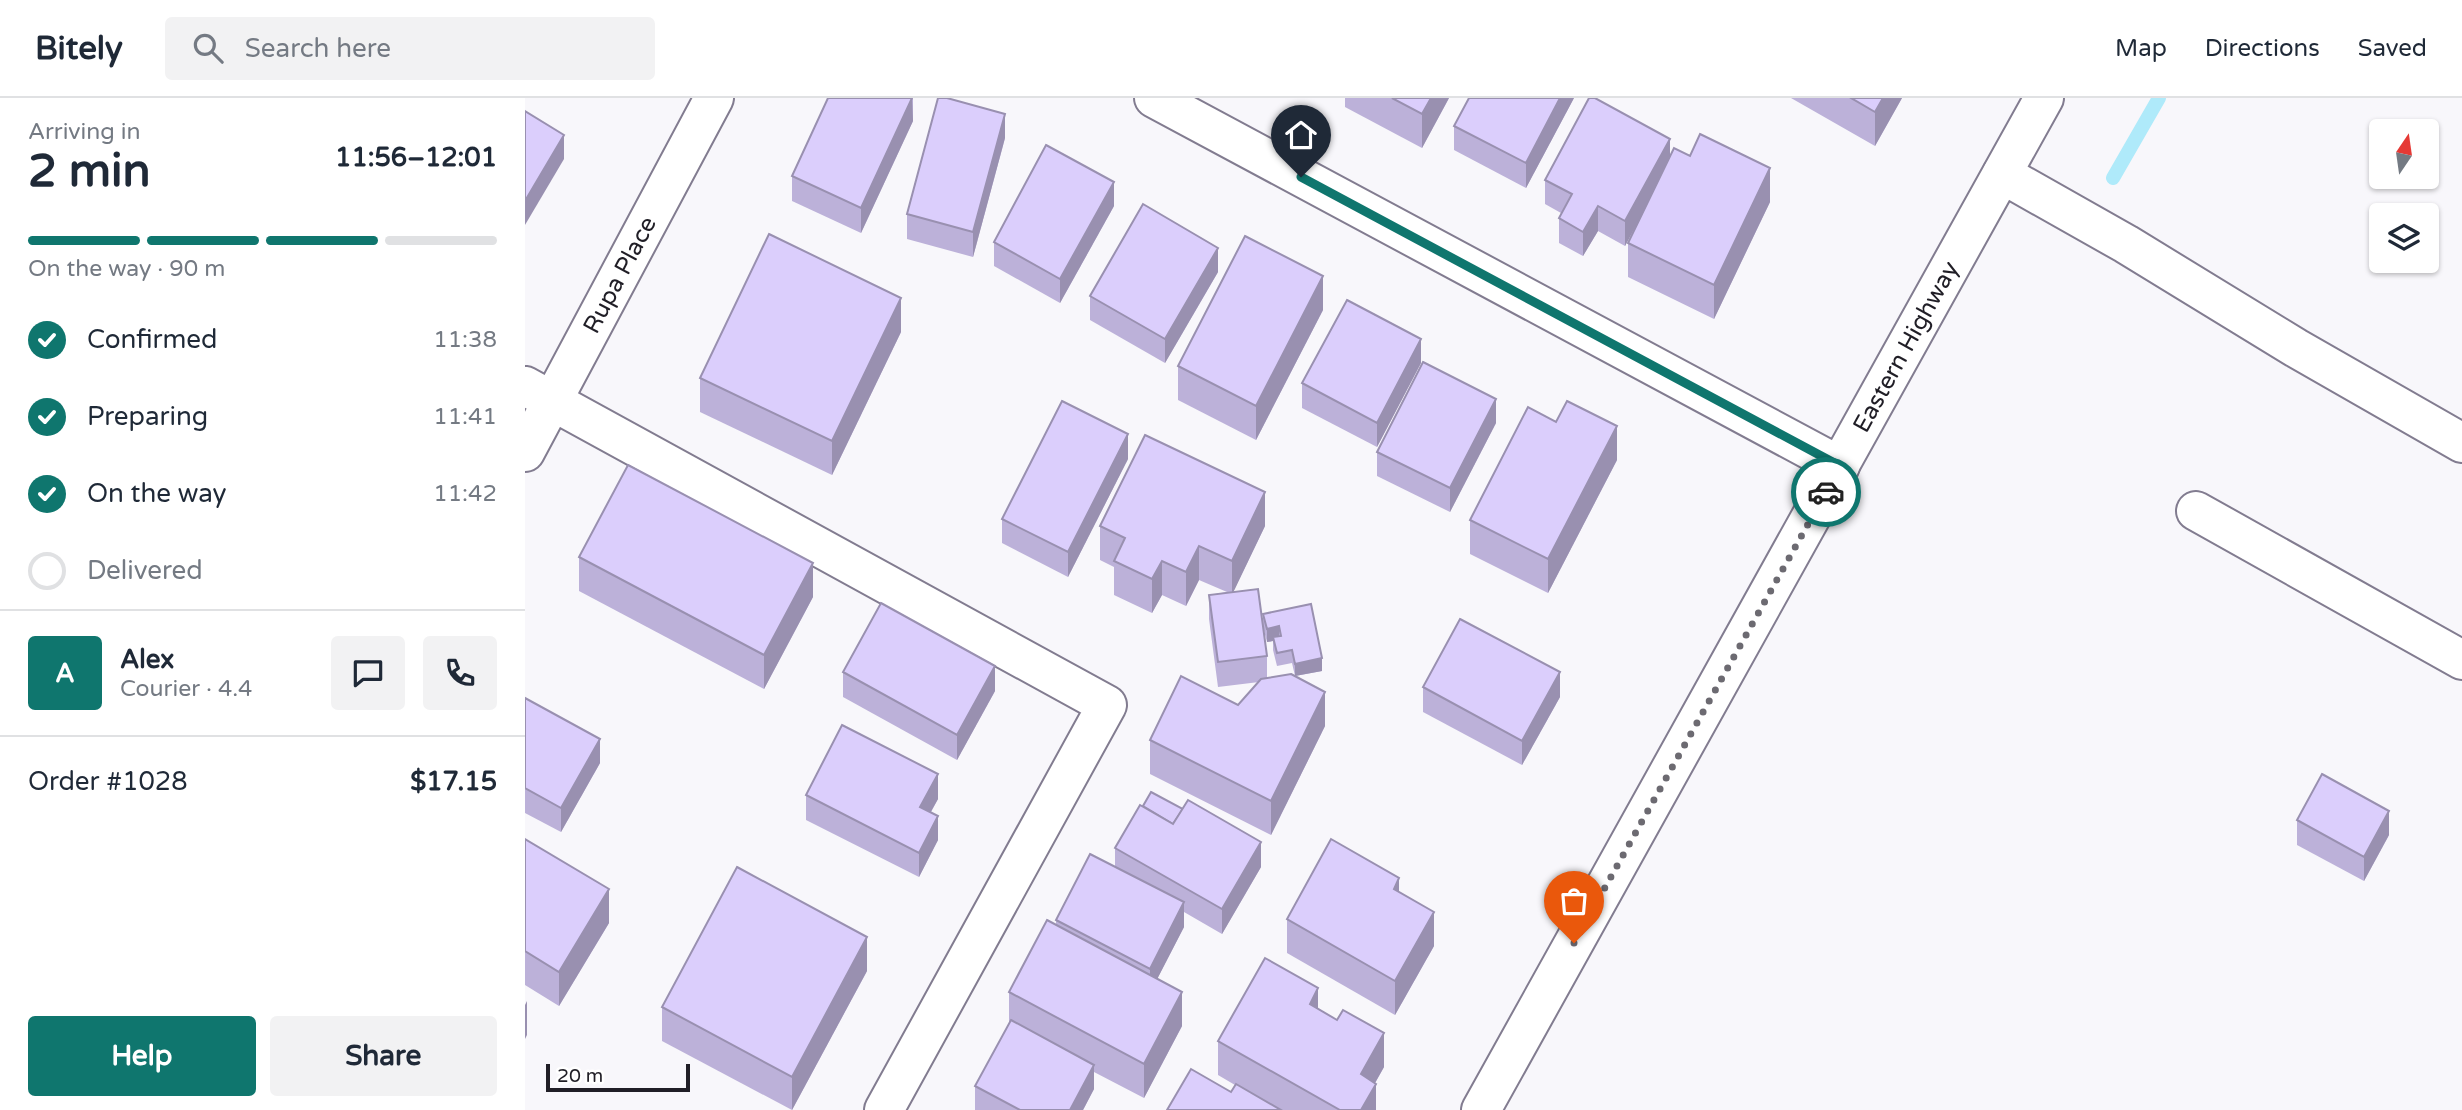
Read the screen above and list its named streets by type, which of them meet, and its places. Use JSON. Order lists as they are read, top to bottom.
{
  "streets": {
    "street": ["Rupa Place", "Eastern Highway"]
  },
  "scale_bar": "20 m",
  "north": "top",
  "page": {
    "header": "Bitely",
    "search": "Search here",
    "nav": ["Map", "Directions", "Saved"],
    "heading": ["2 min", "Arriving in", "11:56–12:01"],
    "panel": [
      "Alex",
      "Courier · 4.4",
      "Order #1028",
      "$17.15"
    ],
    "bar": "On the way · 90 m",
    "list": [
      ["Confirmed", "11:38"],
      ["Preparing", "11:41"],
      ["On the way", "11:42"],
      "Delivered"
    ],
    "round": "A",
    "buttons": ["Help", "Share"],
    "scale": "20 m"
  }
}
